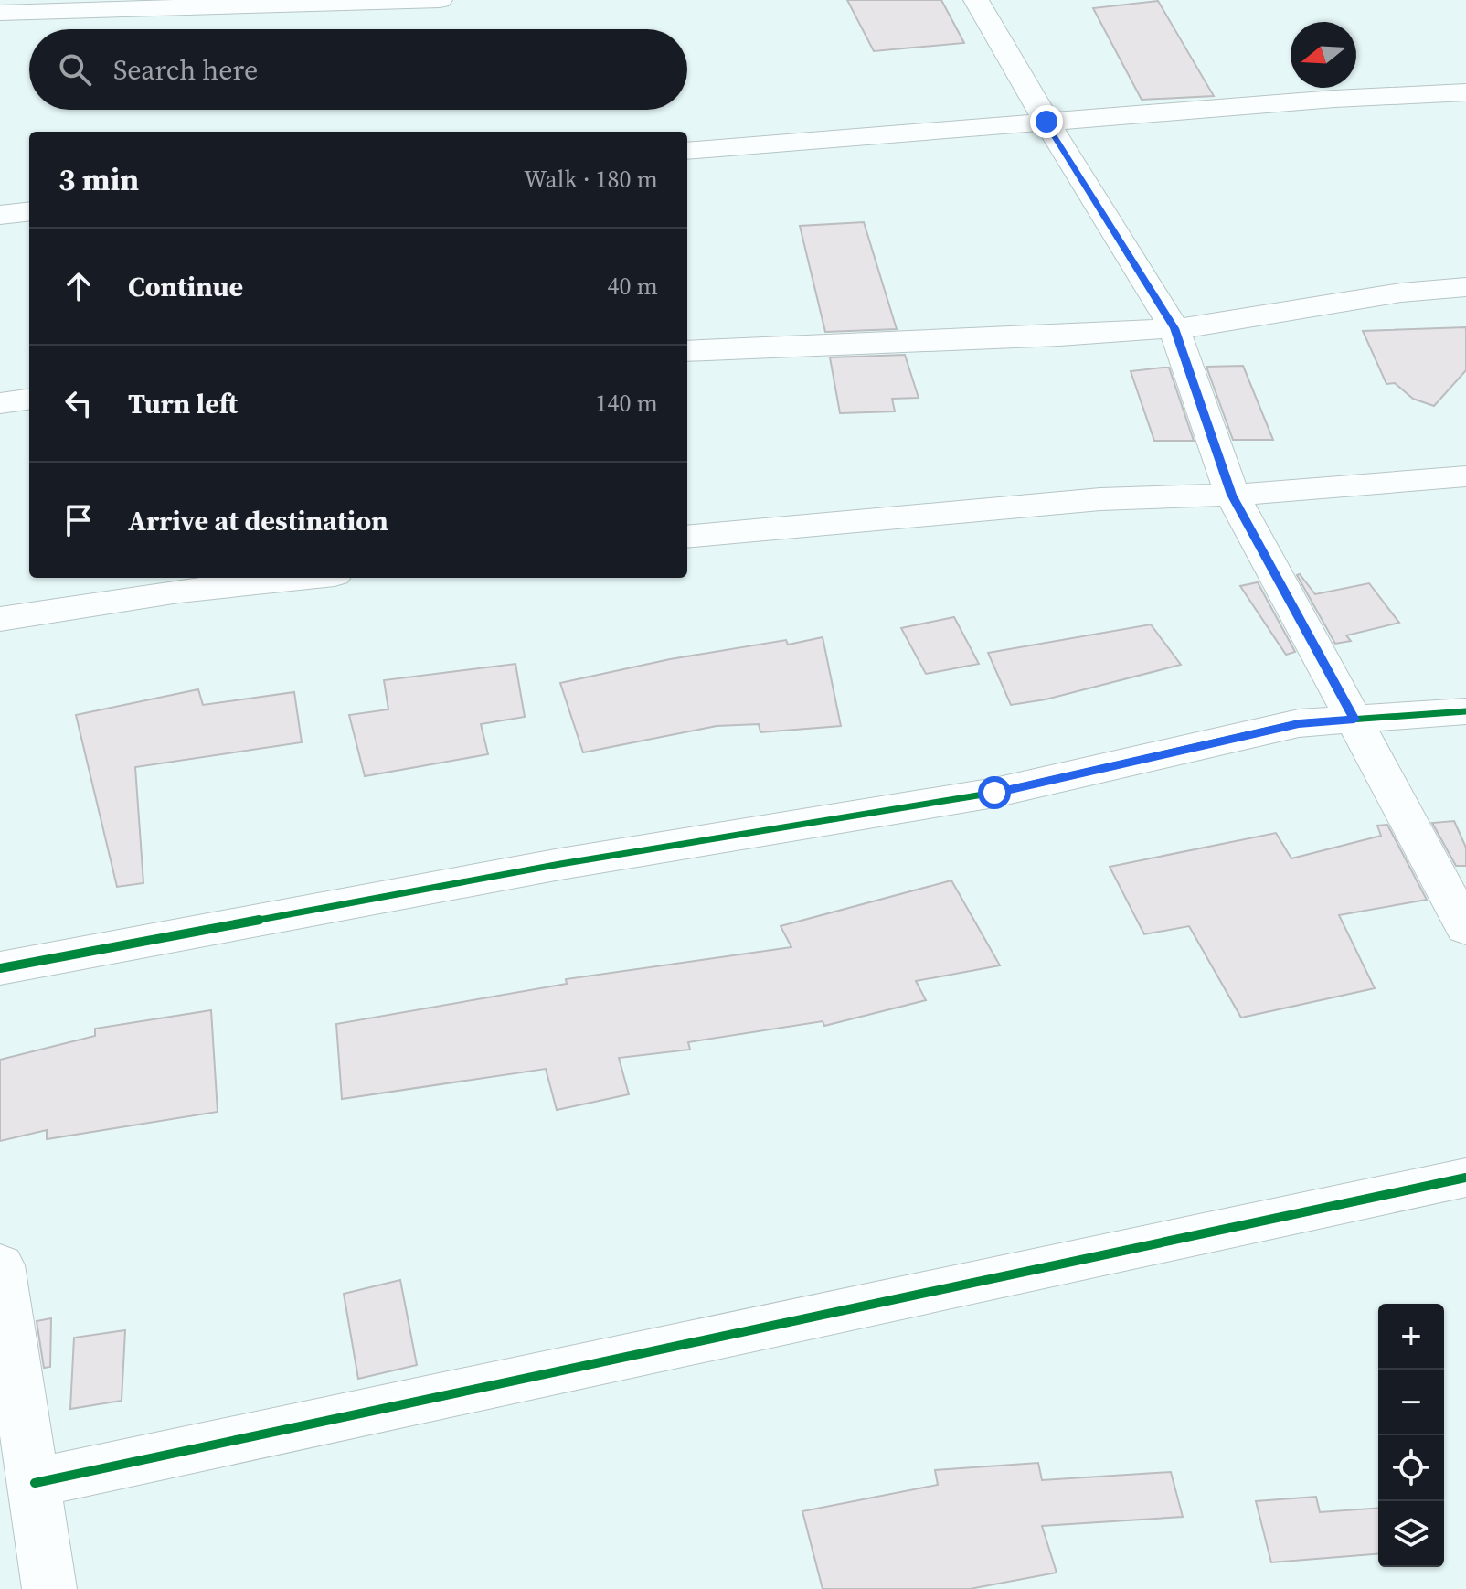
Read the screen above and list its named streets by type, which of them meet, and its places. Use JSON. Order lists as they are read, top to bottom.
{
  "north": "left",
  "page": {
    "search": "Search here",
    "heading": ["3 min", "Walk · 180 m"],
    "list": [
      ["Continue", "40 m"],
      ["Turn left", "140 m"],
      "Arrive at destination"
    ],
    "map_buttons": ["+", "−"]
  }
}
